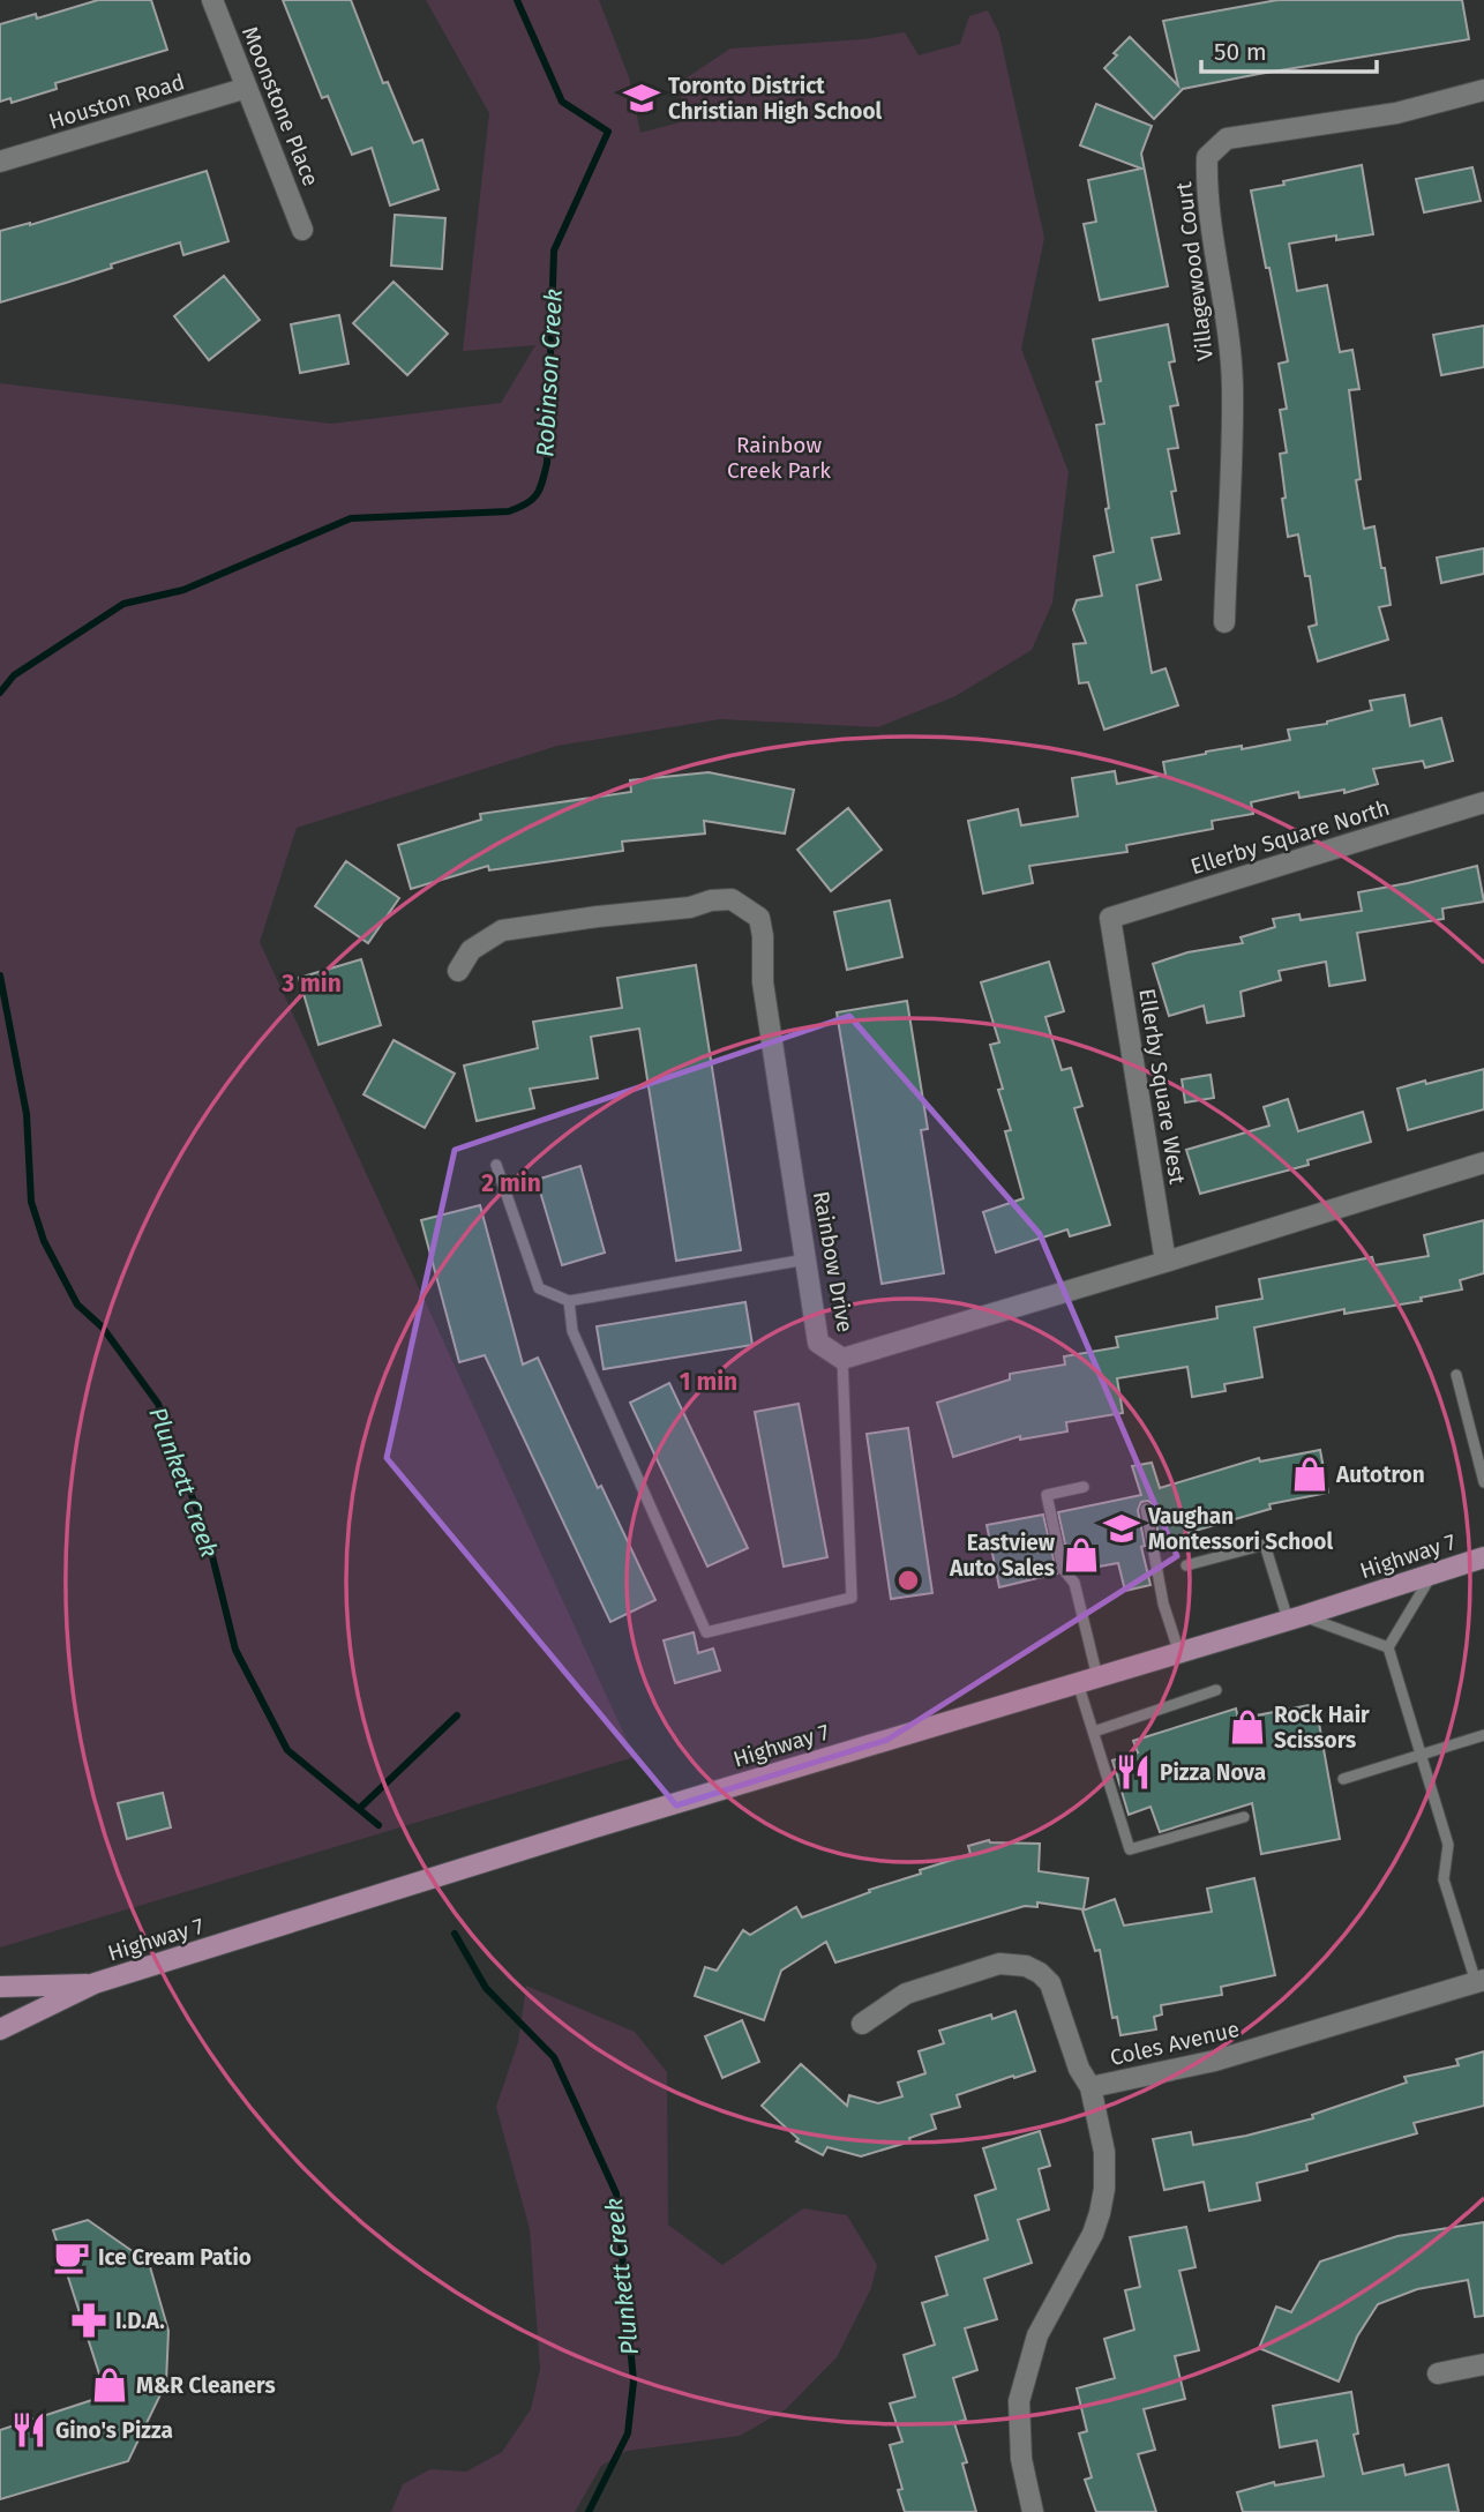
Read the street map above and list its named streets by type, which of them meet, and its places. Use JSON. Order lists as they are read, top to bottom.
{
  "streets": {
    "main road": ["Highway 7"],
    "street": [
      "Houston Road",
      "Moonstone Place",
      "Villagewood Court",
      "Ellerby Square North",
      "Ellerby Square West",
      "Rainbow Drive",
      "Coles Avenue"
    ]
  },
  "crossings": [
    ["Houston Road", "Moonstone Place"],
    ["Ellerby Square North", "Ellerby Square West"],
    ["Ellerby Square West", "Rainbow Drive"]
  ],
  "water": ["Robinson Creek", "Plunkett Creek"],
  "parks": ["Rainbow Creek Park"],
  "places": {
    "school or university": ["Toronto District Christian High School", "Vaughan Montessori School"],
    "shop": [
      "Autotron",
      "Eastview Auto Sales",
      "Rock Hair Scissors",
      "M&R Cleaners"
    ],
    "restaurant": ["Pizza Nova", "Gino's Pizza"],
    "cafe": ["Ice Cream Patio"],
    "pharmacy": ["I.D.A."]
  },
  "scale_bar": "50 m",
  "rings": ["3 min", "2 min", "1 min"]
}
